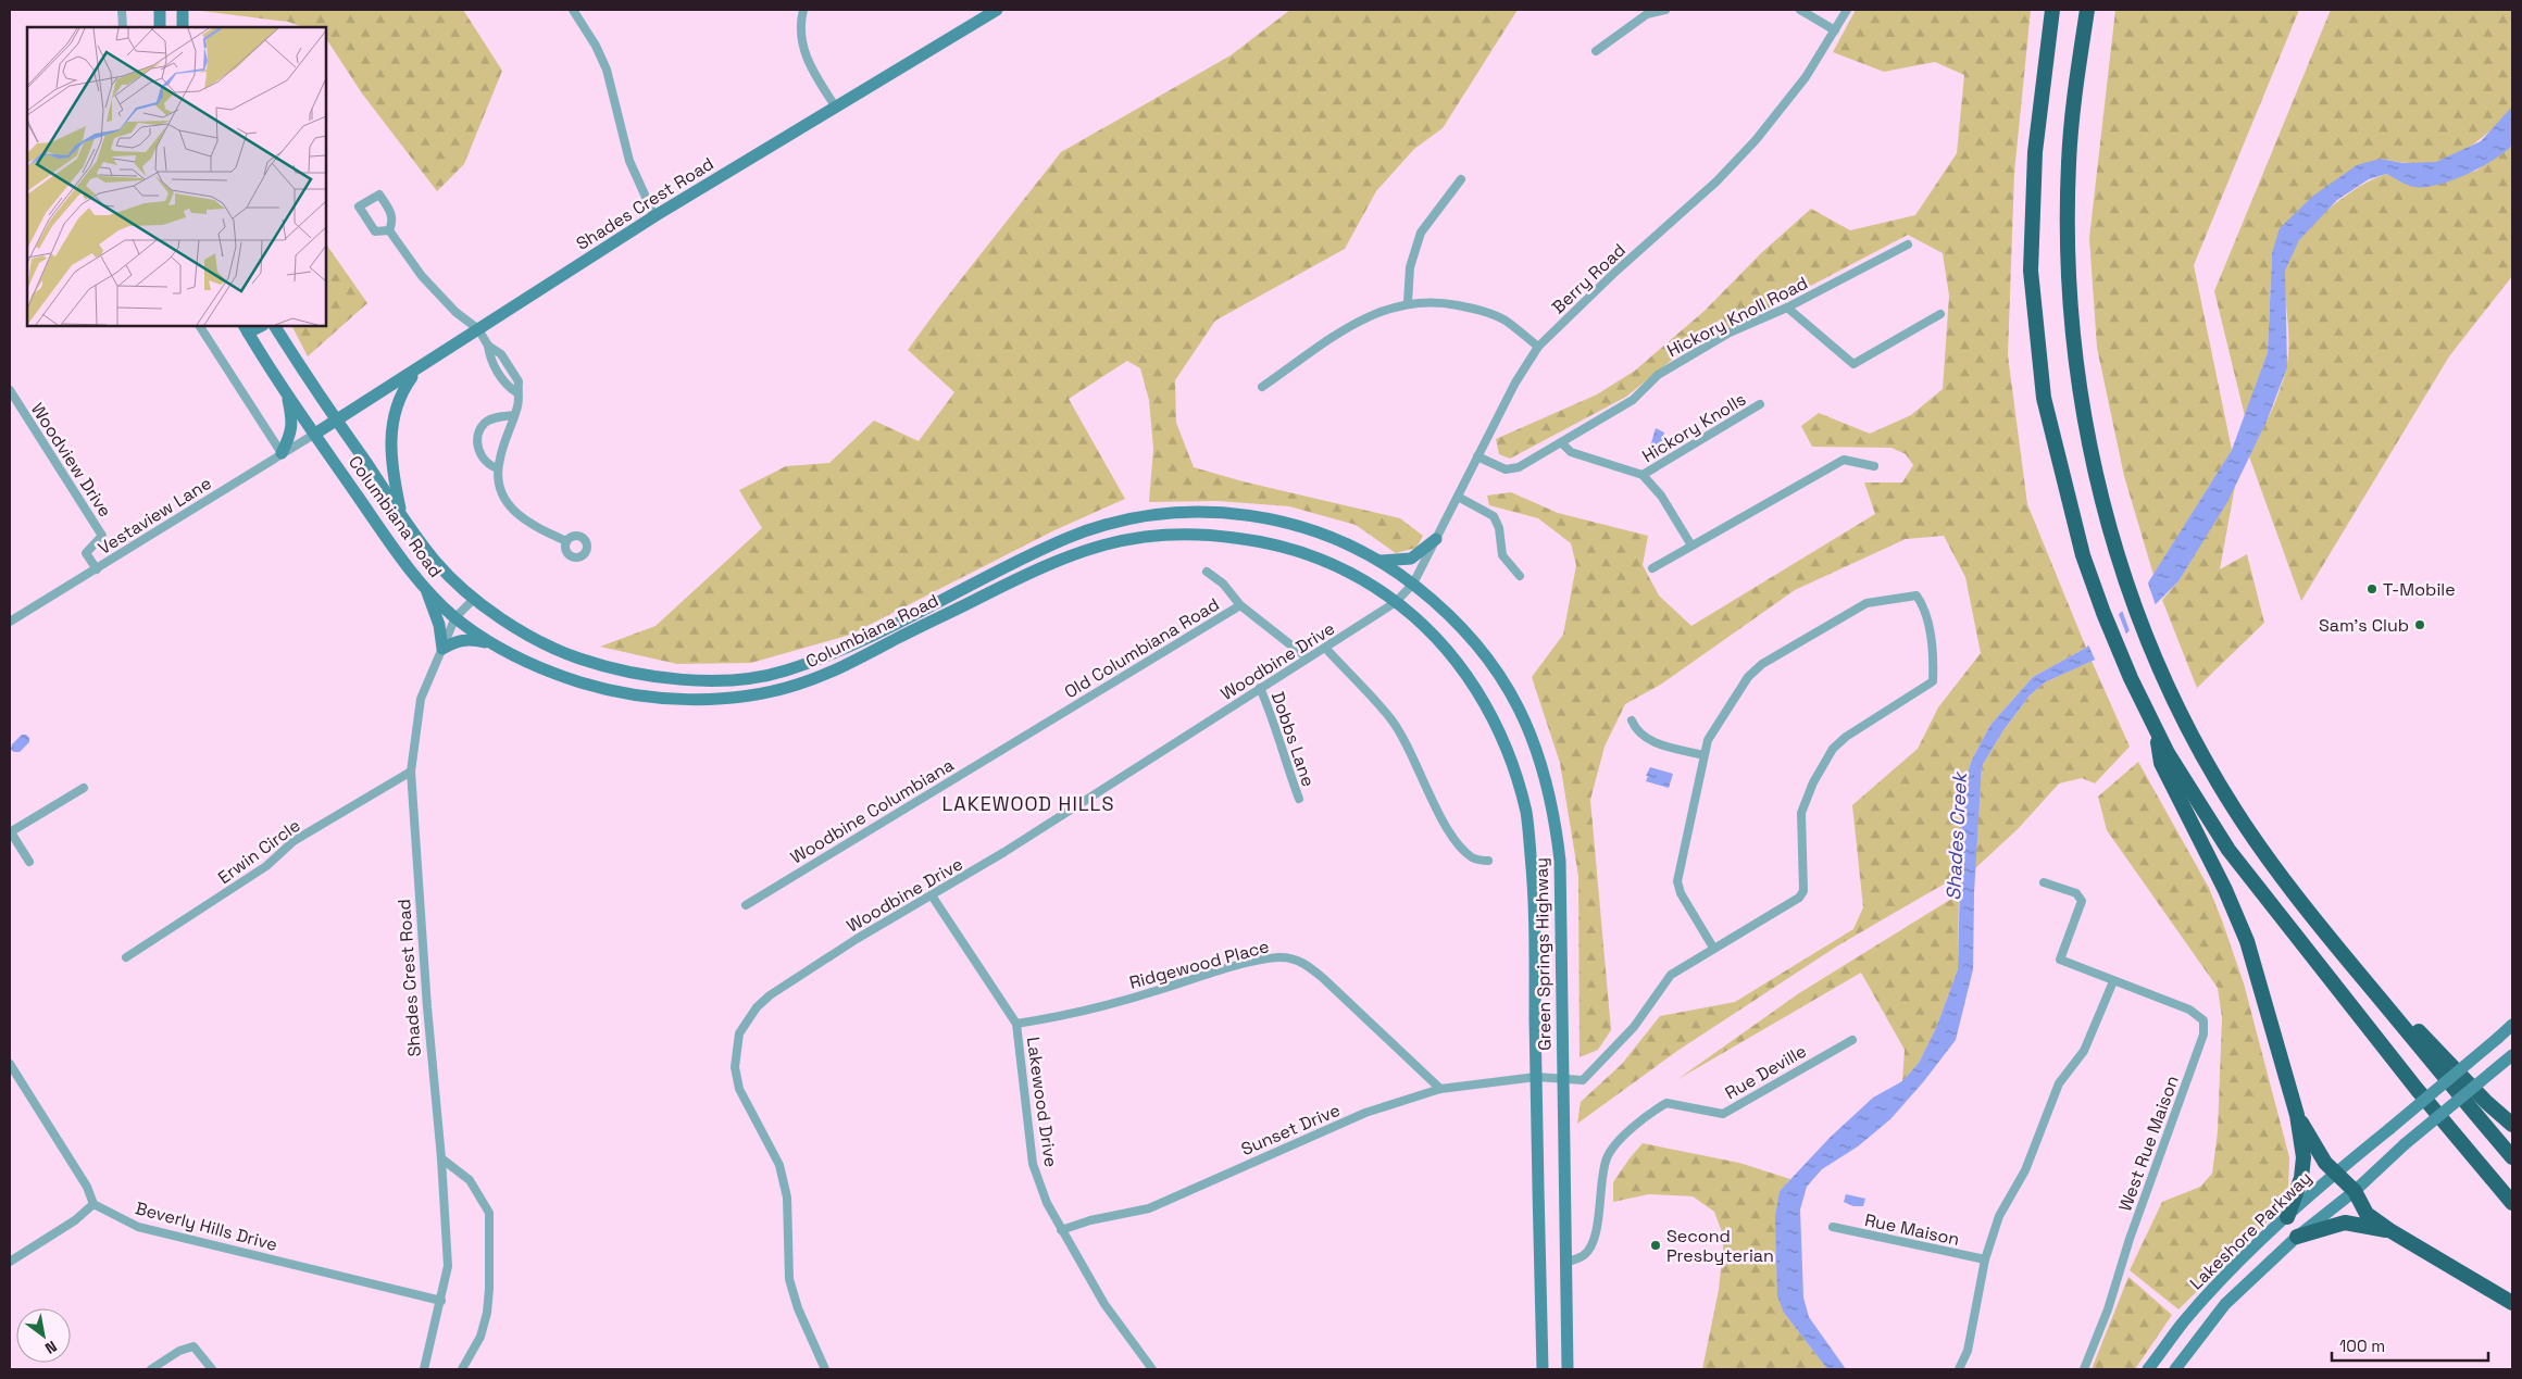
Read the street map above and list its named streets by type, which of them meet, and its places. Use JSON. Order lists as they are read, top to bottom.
{
  "streets": {
    "main road": [
      "Shades Crest Road",
      "Columbiana Road",
      "Green Springs Highway",
      "Lakeshore Parkway"
    ],
    "street": [
      "Berry Road",
      "Hickory Knoll Road",
      "Hickory Knolls",
      "Woodview Drive",
      "Vestaview Lane",
      "Old Columbiana Road",
      "Woodbine Drive",
      "Dobbs Lane",
      "Woodbine Columbiana",
      "Erwin Circle",
      "Ridgewood Place",
      "Rue Deville",
      "Lakewood Drive",
      "Sunset Drive",
      "West Rue Maison",
      "Beverly Hills Drive",
      "Rue Maison"
    ]
  },
  "crossings": [
    ["Shades Crest Road", "Vestaview Lane"],
    ["Shades Crest Road", "Columbiana Road"],
    ["Shades Crest Road", "Erwin Circle"],
    ["Shades Crest Road", "Beverly Hills Drive"],
    ["Berry Road", "Columbiana Road"],
    ["Berry Road", "Woodbine Drive"],
    ["Berry Road", "Green Springs Highway"],
    ["Hickory Knoll Road", "Hickory Knolls"],
    ["Woodview Drive", "Vestaview Lane"],
    ["Vestaview Lane", "Columbiana Road"],
    ["Columbiana Road", "Woodbine Drive"],
    ["Columbiana Road", "Green Springs Highway"],
    ["Old Columbiana Road", "Woodbine Drive"],
    ["Old Columbiana Road", "Woodbine Columbiana"],
    ["Woodbine Drive", "Dobbs Lane"],
    ["Woodbine Drive", "Green Springs Highway"],
    ["Woodbine Drive", "Lakewood Drive"],
    ["Green Springs Highway", "Rue Deville"],
    ["Green Springs Highway", "Sunset Drive"],
    ["Ridgewood Place", "Lakewood Drive"],
    ["Ridgewood Place", "Sunset Drive"],
    ["Lakewood Drive", "Sunset Drive"]
  ],
  "districts": ["LAKEWOOD HILLS"],
  "water": ["Shades Creek"],
  "places": ["T-Mobile", "Sam's Club", "Second Presbyterian"],
  "scale_bar": "100 m",
  "north": "bottom right"
}
